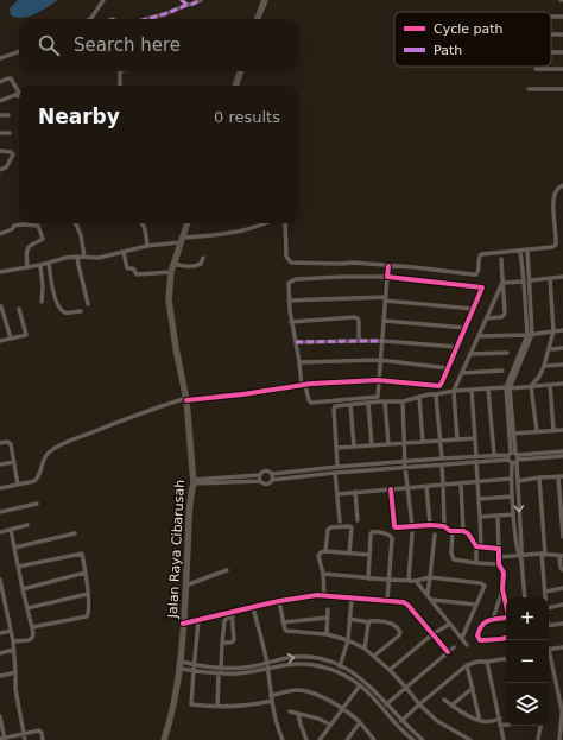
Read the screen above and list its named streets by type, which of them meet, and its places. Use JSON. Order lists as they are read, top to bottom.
{
  "streets": {
    "main road": ["Jalan Raya Cibarusah"]
  },
  "legend": ["Cycle path", "Path"],
  "page": {
    "search": "Search here",
    "heading": ["Nearby", "0 results"],
    "map_buttons": ["+", "−"]
  }
}
